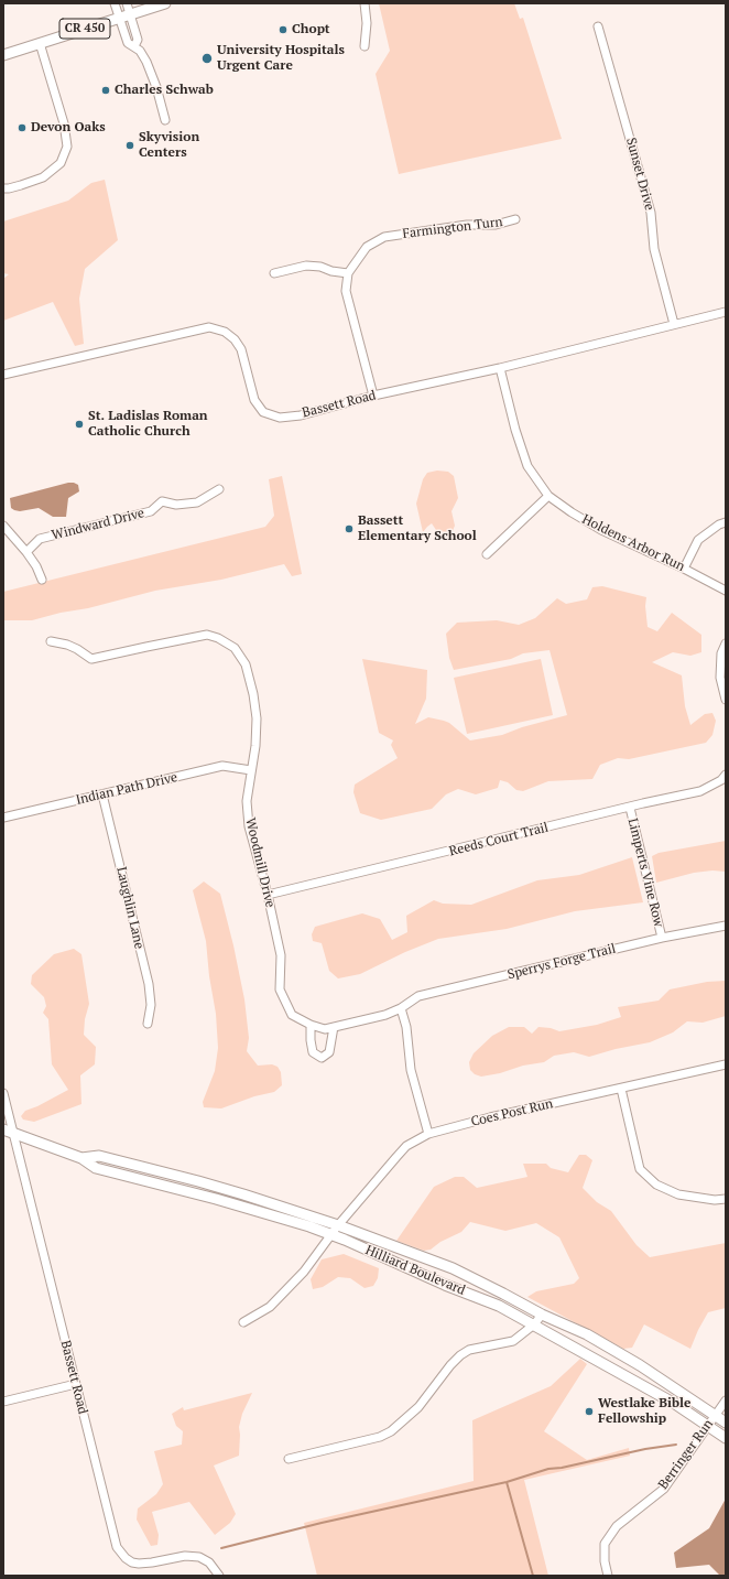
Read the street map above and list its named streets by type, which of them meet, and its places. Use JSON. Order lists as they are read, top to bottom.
{
  "streets": {
    "main road": ["CR 450", "Hilliard Boulevard"],
    "street": [
      "Sunset Drive",
      "Farmington Turn",
      "Bassett Road",
      "Windward Drive",
      "Holdens Arbor Run",
      "Indian Path Drive",
      "Reeds Court Trail",
      "Woodmill Drive",
      "Limperts Vine Row",
      "Laughlin Lane",
      "Sperrys Forge Trail",
      "Coes Post Run",
      "Berringer Run"
    ]
  },
  "crossings": [
    ["Sunset Drive", "Bassett Road"],
    ["Bassett Road", "Holdens Arbor Run"],
    ["Bassett Road", "Hilliard Boulevard"],
    ["Indian Path Drive", "Woodmill Drive"],
    ["Indian Path Drive", "Laughlin Lane"],
    ["Reeds Court Trail", "Woodmill Drive"],
    ["Reeds Court Trail", "Limperts Vine Row"],
    ["Woodmill Drive", "Sperrys Forge Trail"],
    ["Limperts Vine Row", "Sperrys Forge Trail"],
    ["Coes Post Run", "Hilliard Boulevard"],
    ["Hilliard Boulevard", "Berringer Run"]
  ],
  "places": [
    "Chopt",
    "University Hospitals Urgent Care",
    "Charles Schwab",
    "Devon Oaks",
    "Skyvision Centers",
    "St. Ladislas Roman Catholic Church",
    "Bassett Elementary School",
    "Westlake Bible Fellowship"
  ]
}
